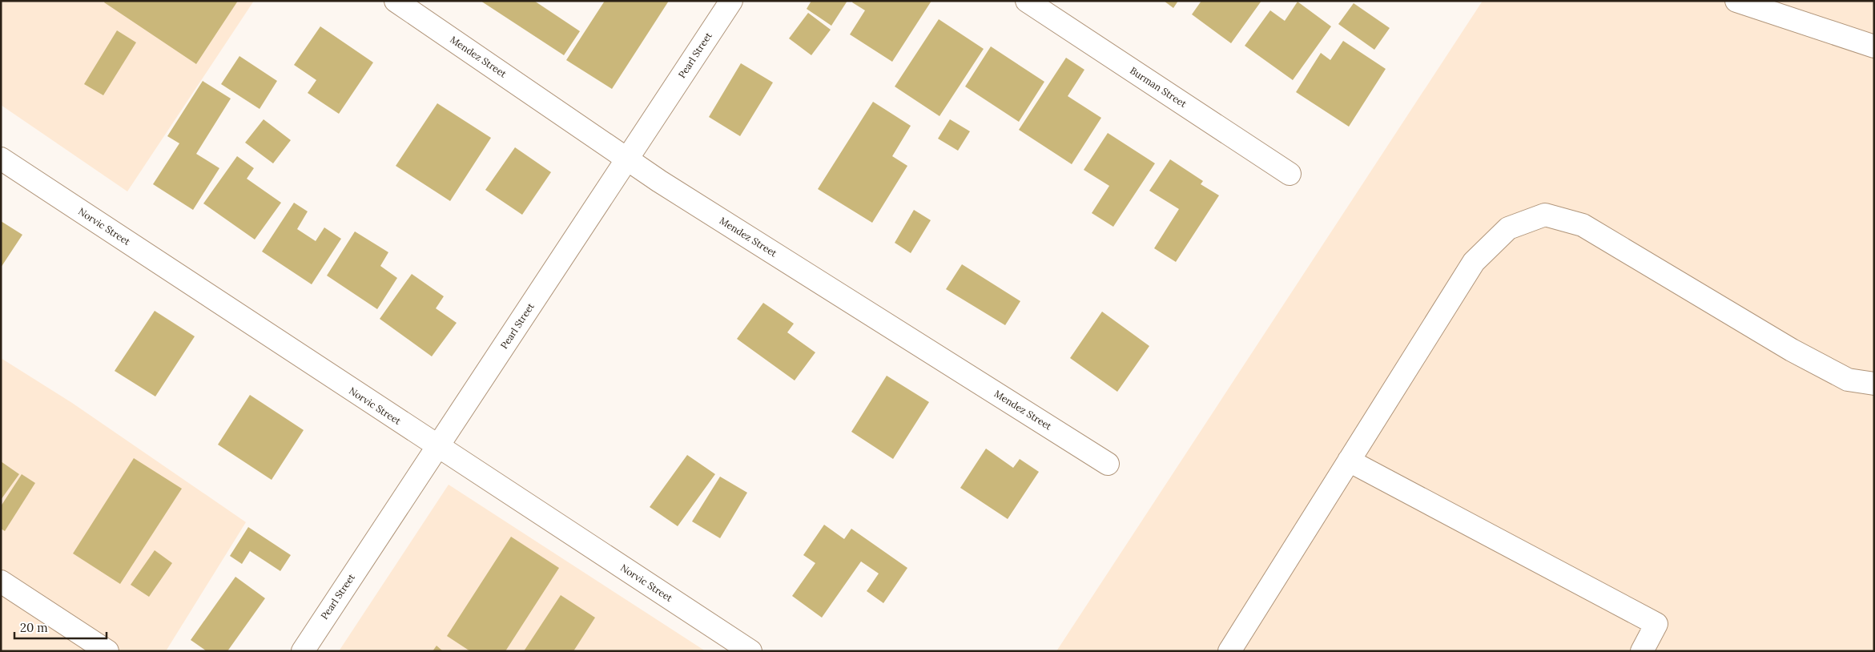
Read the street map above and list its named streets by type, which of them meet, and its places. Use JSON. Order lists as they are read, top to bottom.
{
  "streets": {
    "street": [
      "Pearl Street",
      "Mendez Street",
      "Burman Street",
      "Norvic Street"
    ]
  },
  "crossings": [
    ["Pearl Street", "Mendez Street"],
    ["Pearl Street", "Norvic Street"]
  ],
  "scale_bar": "20 m"
}
